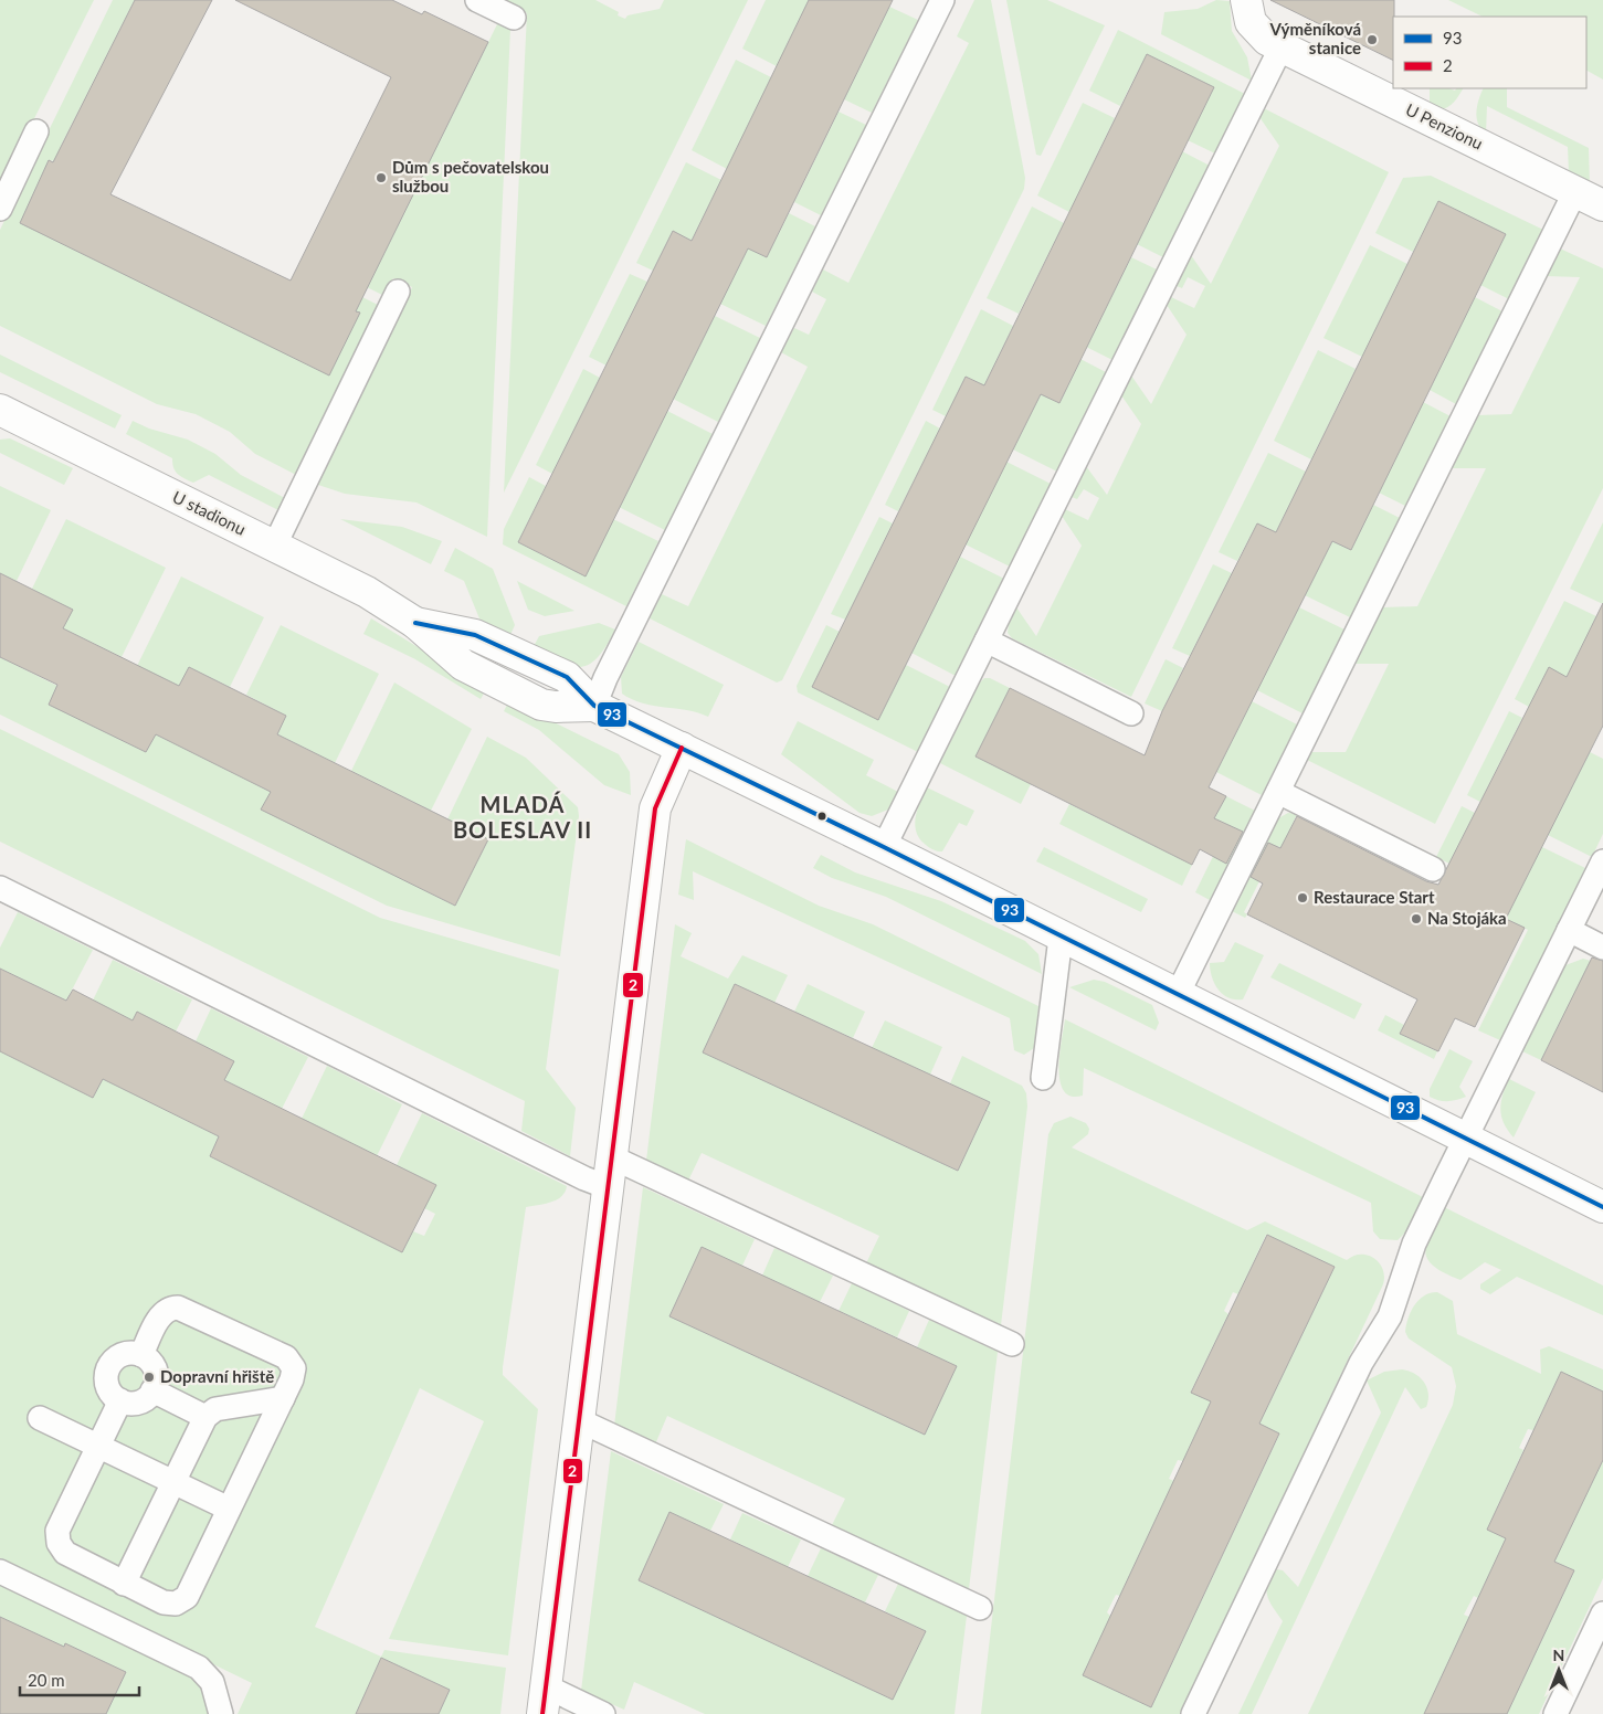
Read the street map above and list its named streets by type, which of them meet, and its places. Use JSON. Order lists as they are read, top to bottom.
{
  "streets": {
    "street": ["U Penzionu", "U stadionu"]
  },
  "districts": ["MLADÁ BOLESLAV II"],
  "places": [
    "Výměníková stanice",
    "Dům s pečovatelskou službou",
    "Restaurace Start",
    "Na Stojáka",
    "Dopravní hřiště"
  ],
  "lines": ["transit line 93", "transit line 2"],
  "legend": ["93", "2"],
  "scale_bar": "20 m",
  "north": "top"
}
